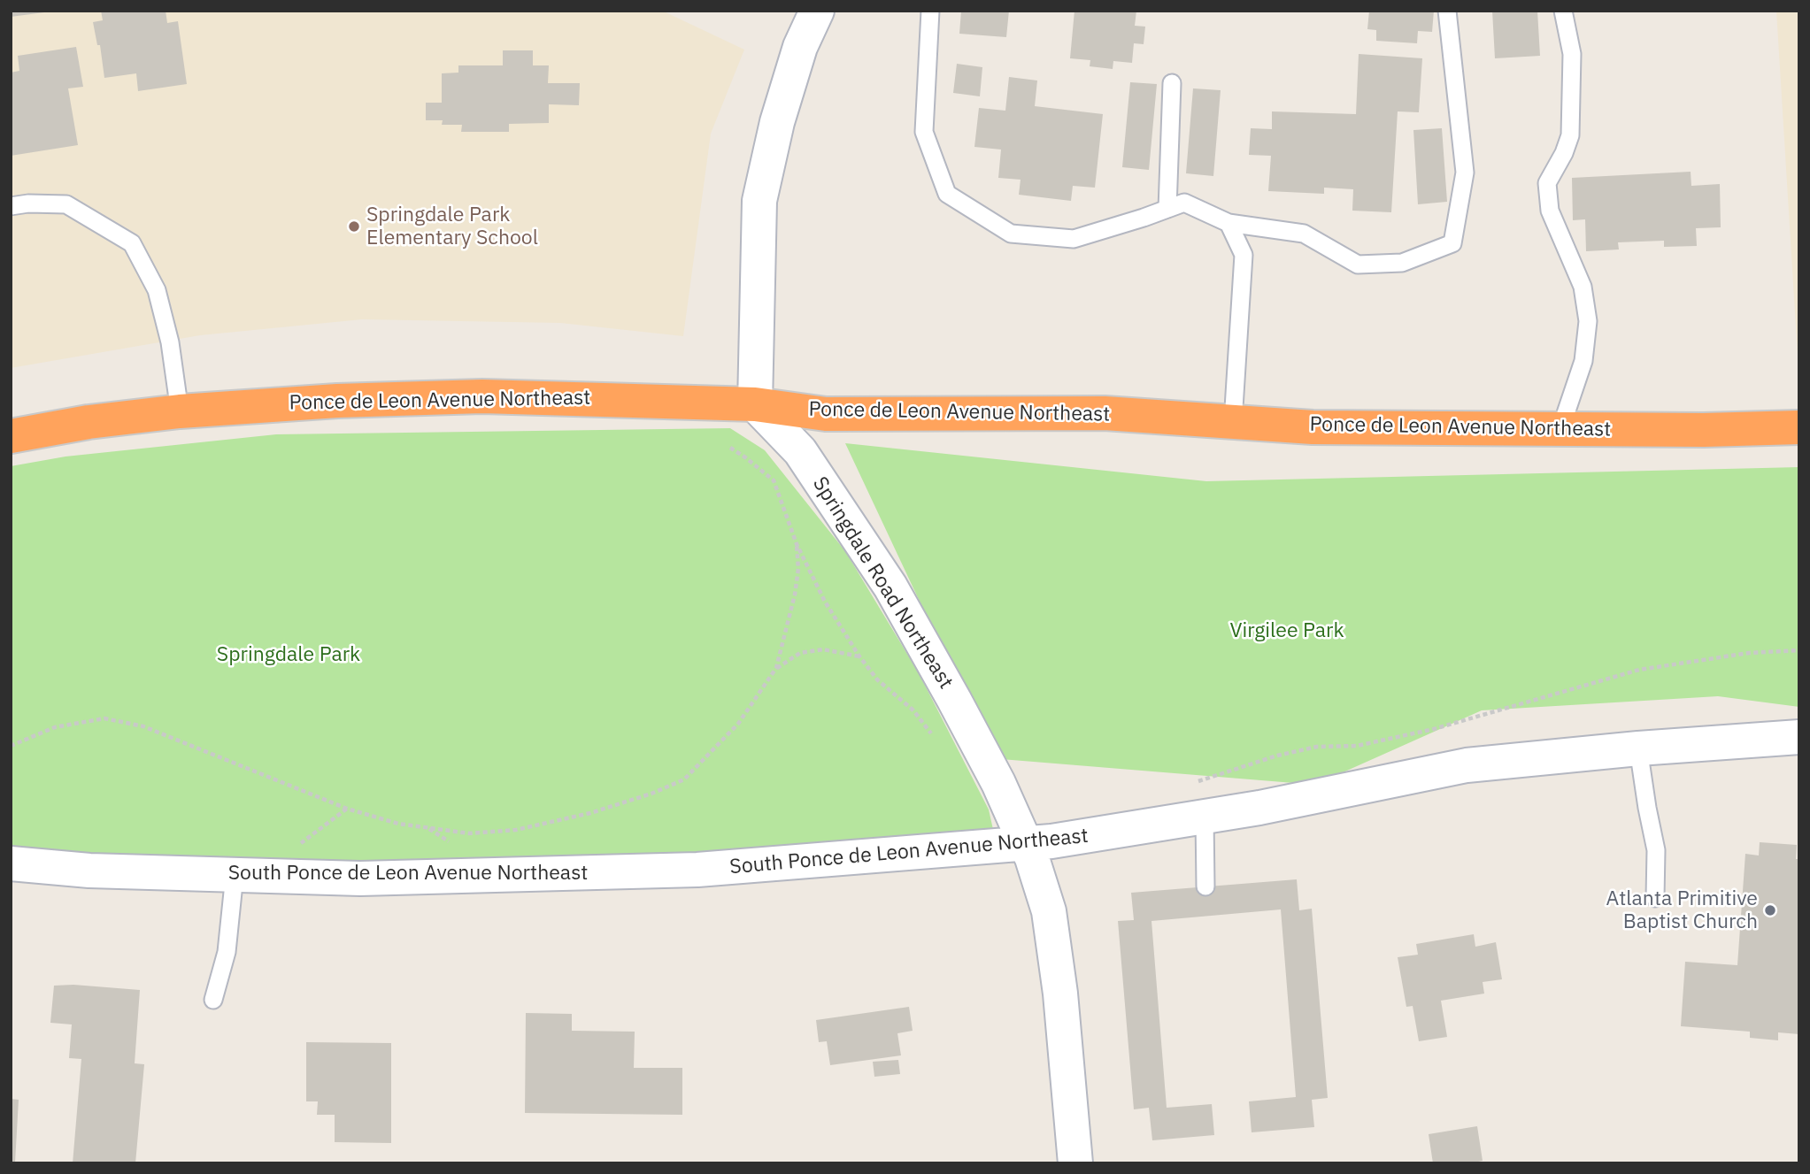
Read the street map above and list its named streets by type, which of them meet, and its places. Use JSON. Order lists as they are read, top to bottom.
{
  "streets": {
    "highway": ["Ponce de Leon Avenue Northeast"],
    "street": ["Springdale Road Northeast", "South Ponce de Leon Avenue Northeast"]
  },
  "crossings": [
    ["Ponce de Leon Avenue Northeast", "Springdale Road Northeast"],
    ["Springdale Road Northeast", "South Ponce de Leon Avenue Northeast"]
  ],
  "parks": ["Virgilee Park", "Springdale Park"],
  "places": ["Springdale Park Elementary School", "Atlanta Primitive Baptist Church"]
}
